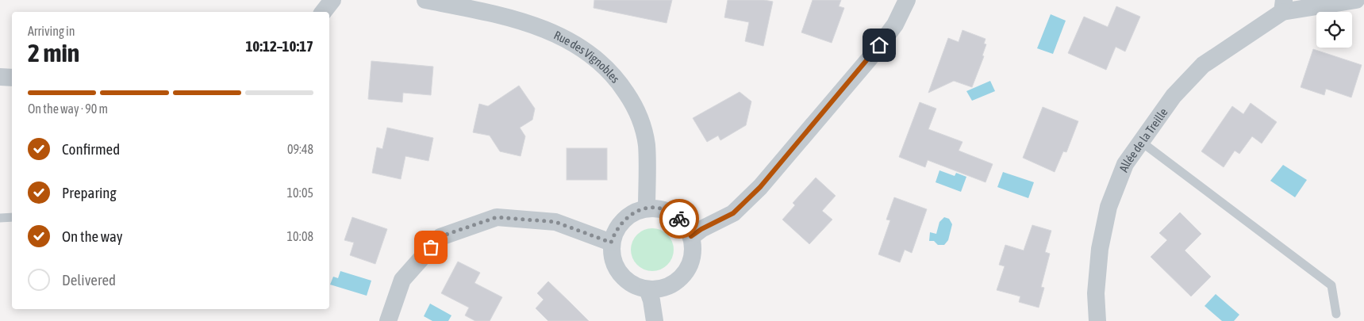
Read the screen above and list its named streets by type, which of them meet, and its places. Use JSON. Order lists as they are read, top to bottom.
{
  "streets": {
    "street": ["Rue des Vignobles", "Allée de la Treille"]
  },
  "page": {
    "heading": ["2 min", "Arriving in", "10:12–10:17"],
    "bar": "On the way · 90 m",
    "list": [
      ["Confirmed", "09:48"],
      ["Preparing", "10:05"],
      ["On the way", "10:08"],
      "Delivered"
    ]
  }
}
